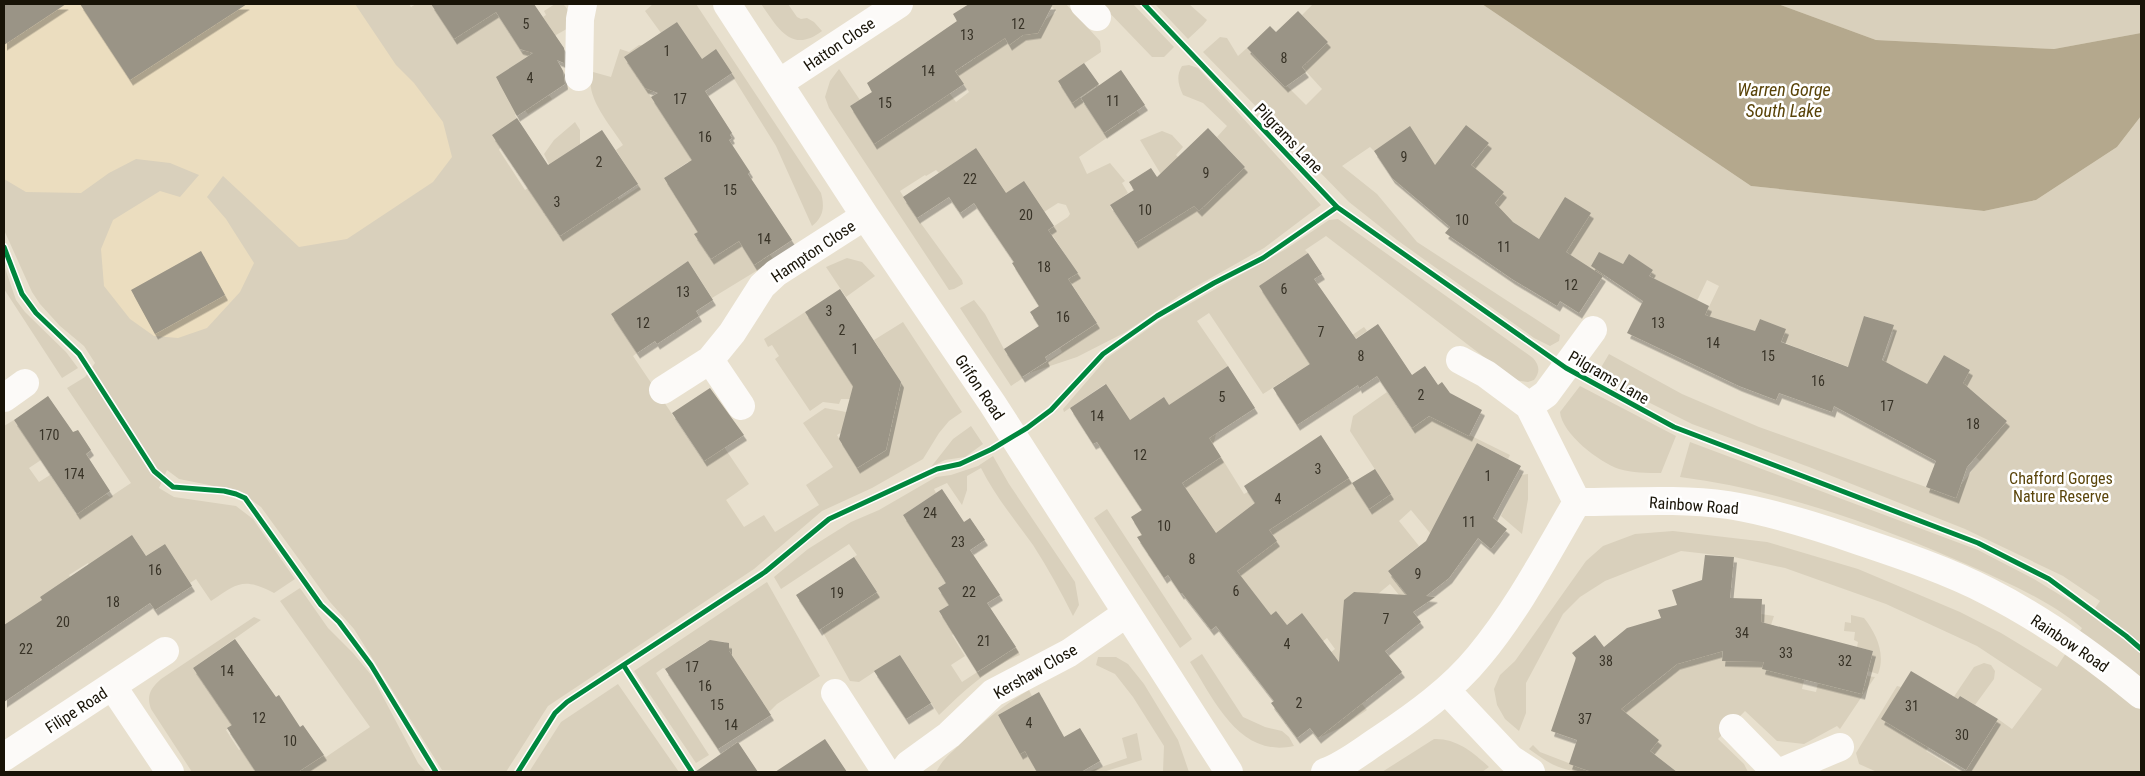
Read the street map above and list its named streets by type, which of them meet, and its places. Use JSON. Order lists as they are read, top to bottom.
{
  "streets": {
    "street": [
      "Hatton Close",
      "Hampton Close",
      "Grifon Road",
      "Rainbow Road",
      "Kershaw Close",
      "Filipe Road"
    ],
    "cycle path": ["Pilgrams Lane"]
  },
  "crossings": [
    ["Hatton Close", "Grifon Road"],
    ["Hampton Close", "Grifon Road"],
    ["Grifon Road", "Kershaw Close"]
  ],
  "water": ["Warren Gorge South Lake"],
  "parks": ["Chafford Gorges Nature Reserve"],
  "house_numbers": [
    "5",
    "12",
    "13",
    "1",
    "8",
    "14",
    "4",
    "17",
    "11",
    "15",
    "16",
    "9",
    "2",
    "9",
    "22",
    "15",
    "3",
    "10",
    "20",
    "10",
    "14",
    "11",
    "18",
    "12",
    "6",
    "13",
    "3",
    "16",
    "12",
    "13",
    "2",
    "7",
    "14",
    "1",
    "8",
    "15",
    "16",
    "2",
    "5",
    "17",
    "14",
    "18",
    "170",
    "12",
    "3",
    "174",
    "1",
    "4",
    "24",
    "11",
    "10",
    "23",
    "8",
    "16",
    "9",
    "6",
    "22",
    "19",
    "18",
    "7",
    "20",
    "34",
    "21",
    "4",
    "22",
    "33",
    "38",
    "32",
    "17",
    "14",
    "16",
    "2",
    "15",
    "31",
    "12",
    "37",
    "4",
    "14",
    "30",
    "10"
  ]
}
